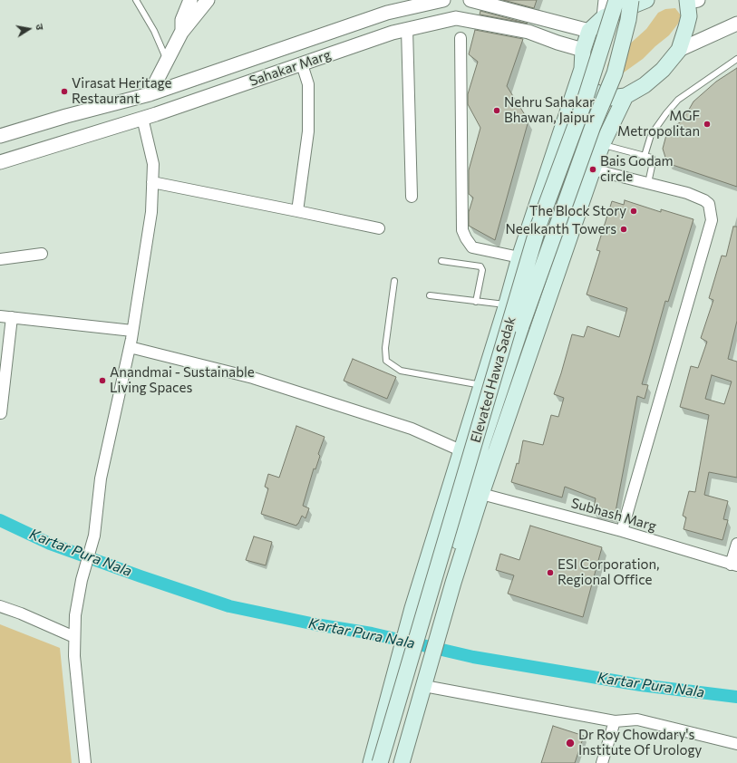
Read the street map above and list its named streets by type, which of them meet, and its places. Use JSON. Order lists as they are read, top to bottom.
{
  "streets": {
    "main road": ["Elevated Hawa Sadak"],
    "street": ["Sahakar Marg", "Subhash Marg"]
  },
  "water": ["Kartar Pura Nala"],
  "places": [
    "Virasat Heritage Restaurant",
    "Nehru Sahakar Bhawan, Jaipur",
    "MGF Metropolitan",
    "Bais Godam circle",
    "The Block Story",
    "Neelkanth Towers",
    "Anandmai - Sustainable Living Spaces",
    "ESI Corporation, Regional Office",
    "Dr Roy Chowdary's Institute Of Urology"
  ],
  "north": "right"
}
